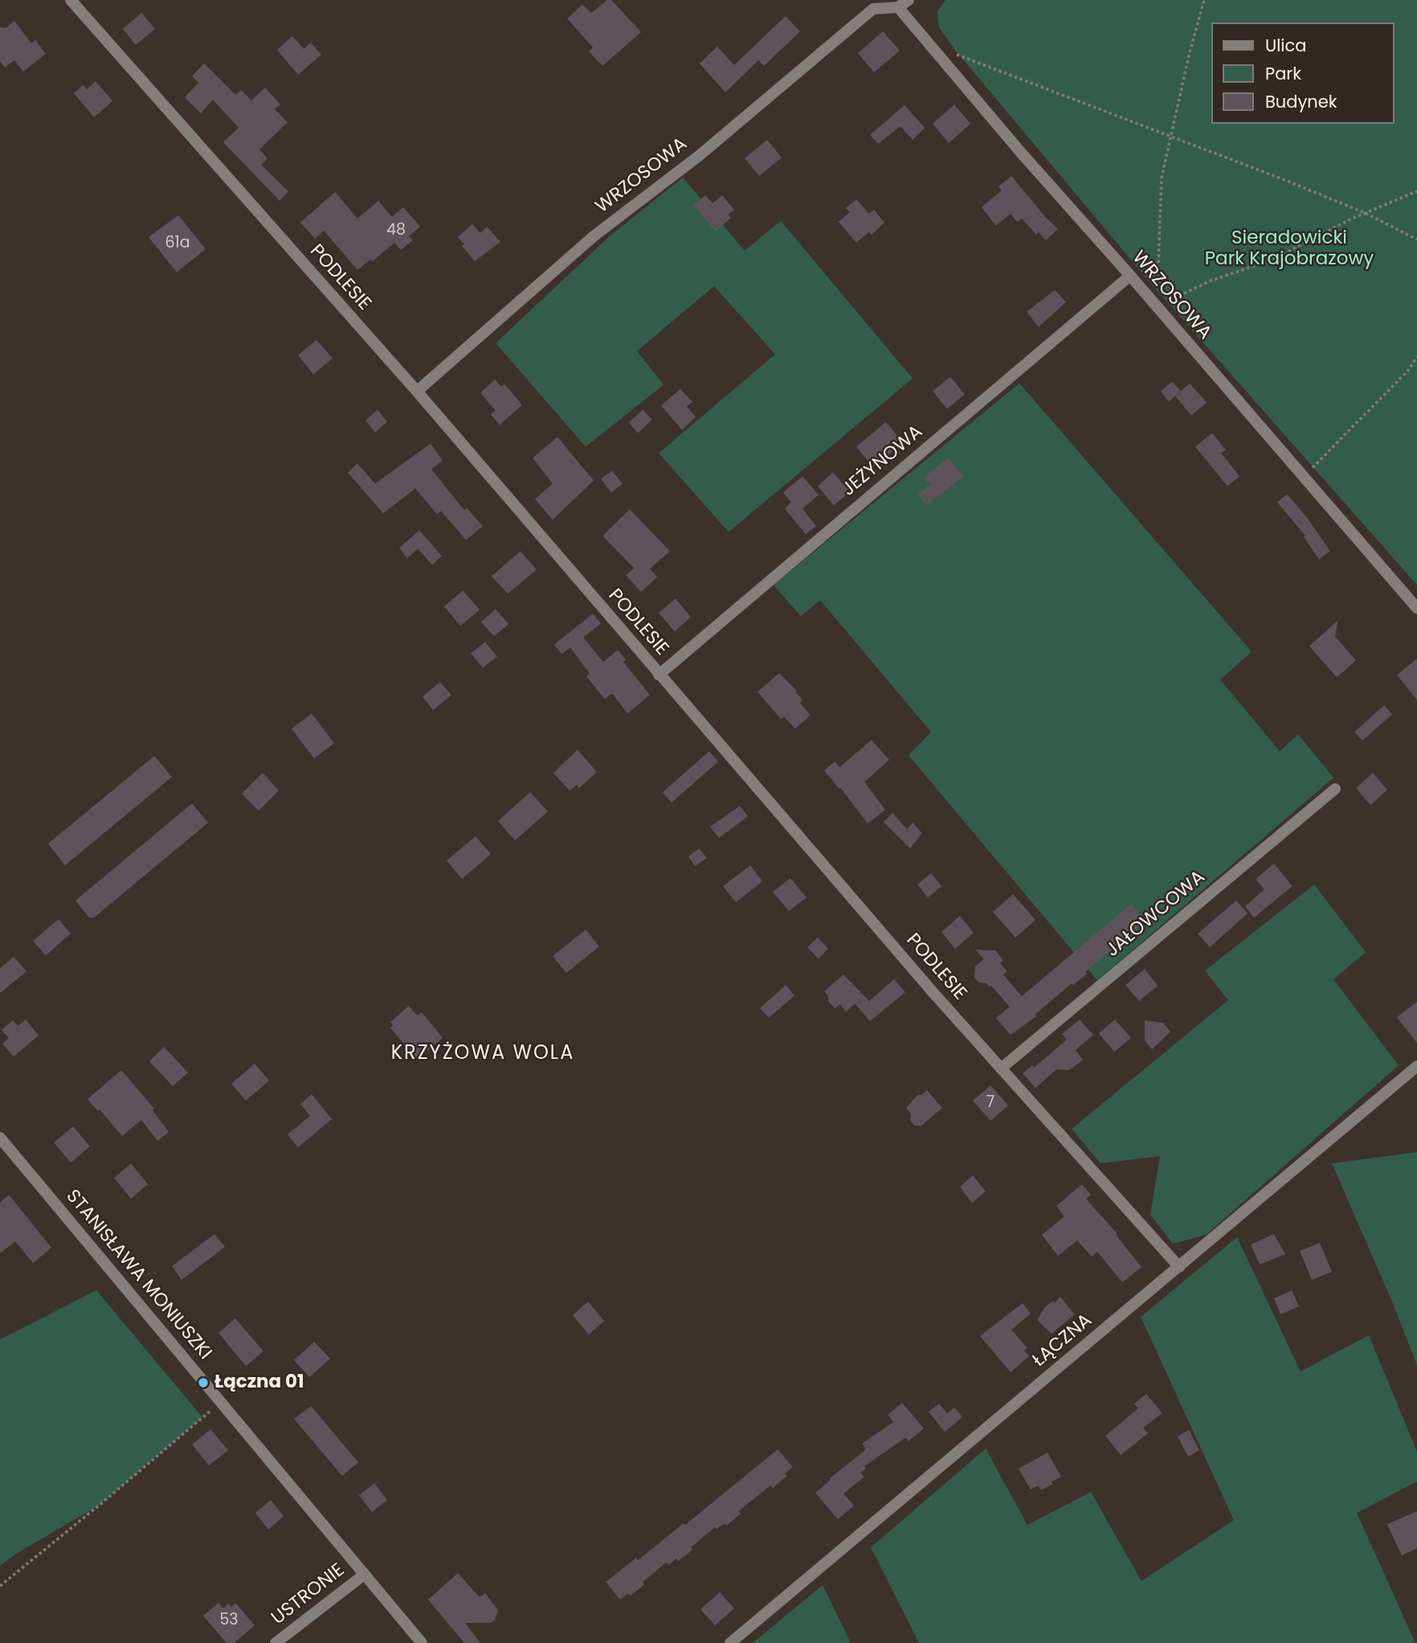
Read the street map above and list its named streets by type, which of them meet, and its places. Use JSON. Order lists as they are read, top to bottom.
{
  "streets": {
    "street": [
      "WRZOSOWA",
      "PODLESIE",
      "JEŻYNOWA",
      "JAŁOWCOWA",
      "STANISŁAWA MONIUSZKI",
      "ŁĄCZNA",
      "USTRONIE"
    ]
  },
  "crossings": [
    ["WRZOSOWA", "PODLESIE"],
    ["WRZOSOWA", "JEŻYNOWA"],
    ["PODLESIE", "JEŻYNOWA"],
    ["PODLESIE", "JAŁOWCOWA"],
    ["PODLESIE", "ŁĄCZNA"],
    ["STANISŁAWA MONIUSZKI", "USTRONIE"]
  ],
  "districts": ["KRZYŻOWA WOLA"],
  "parks": ["Sieradowicki Park Krajobrazowy"],
  "places": ["Łączna 01"],
  "house_numbers": [
    "48",
    "61a",
    "7",
    "53"
  ],
  "legend": ["Ulica", "Park", "Budynek"]
}
